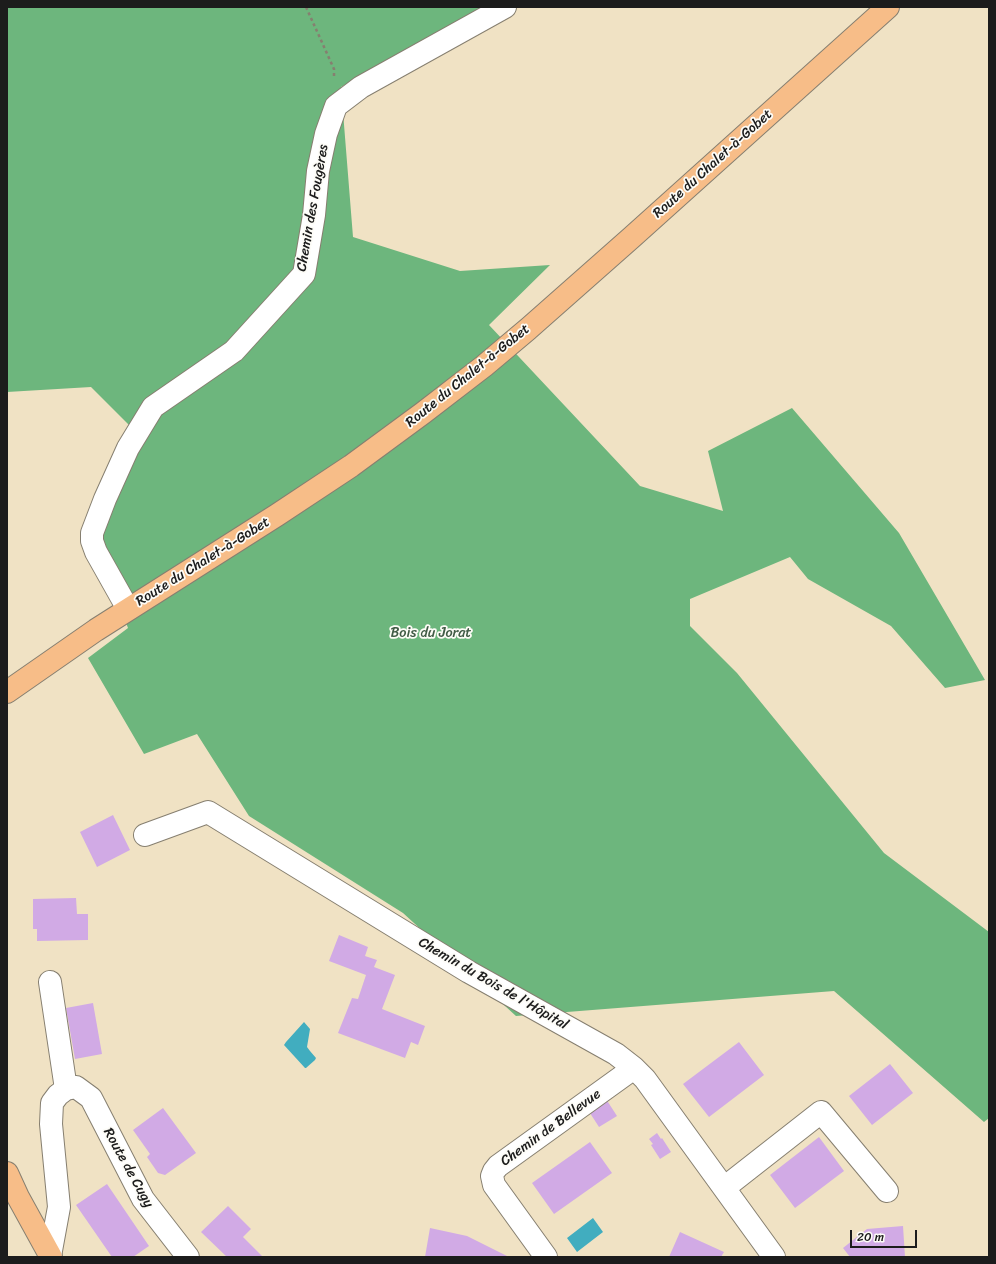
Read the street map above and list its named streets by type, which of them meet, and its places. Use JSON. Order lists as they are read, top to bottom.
{
  "streets": {
    "main road": ["Route du Chalet-à-Gobet"],
    "street": [
      "Chemin des Fougères",
      "Chemin du Bois de l'Hôpital",
      "Chemin de Bellevue",
      "Route de Cugy"
    ]
  },
  "crossings": [
    ["Route du Chalet-à-Gobet", "Chemin des Fougères"],
    ["Chemin du Bois de l'Hôpital", "Chemin de Bellevue"]
  ],
  "parks": ["Bois du Jorat"],
  "scale_bar": "20 m"
}
